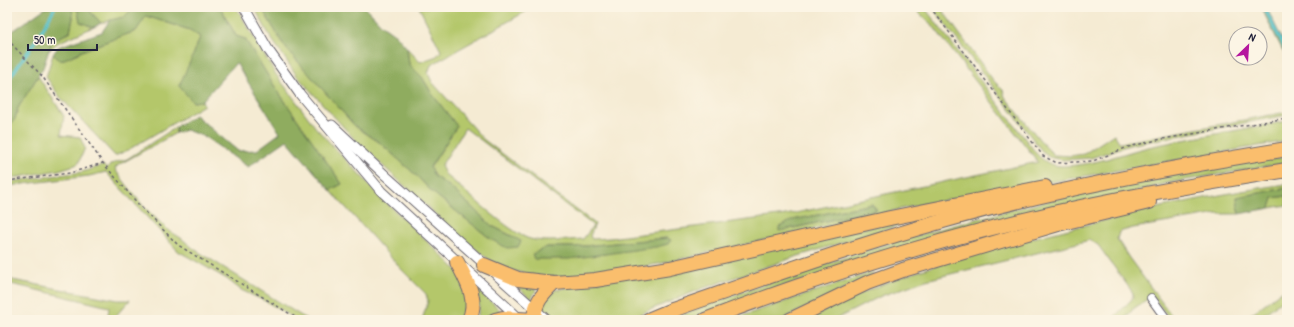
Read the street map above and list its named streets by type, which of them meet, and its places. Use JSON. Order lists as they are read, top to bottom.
{
  "scale_bar": "50 m",
  "north": "top right"
}
